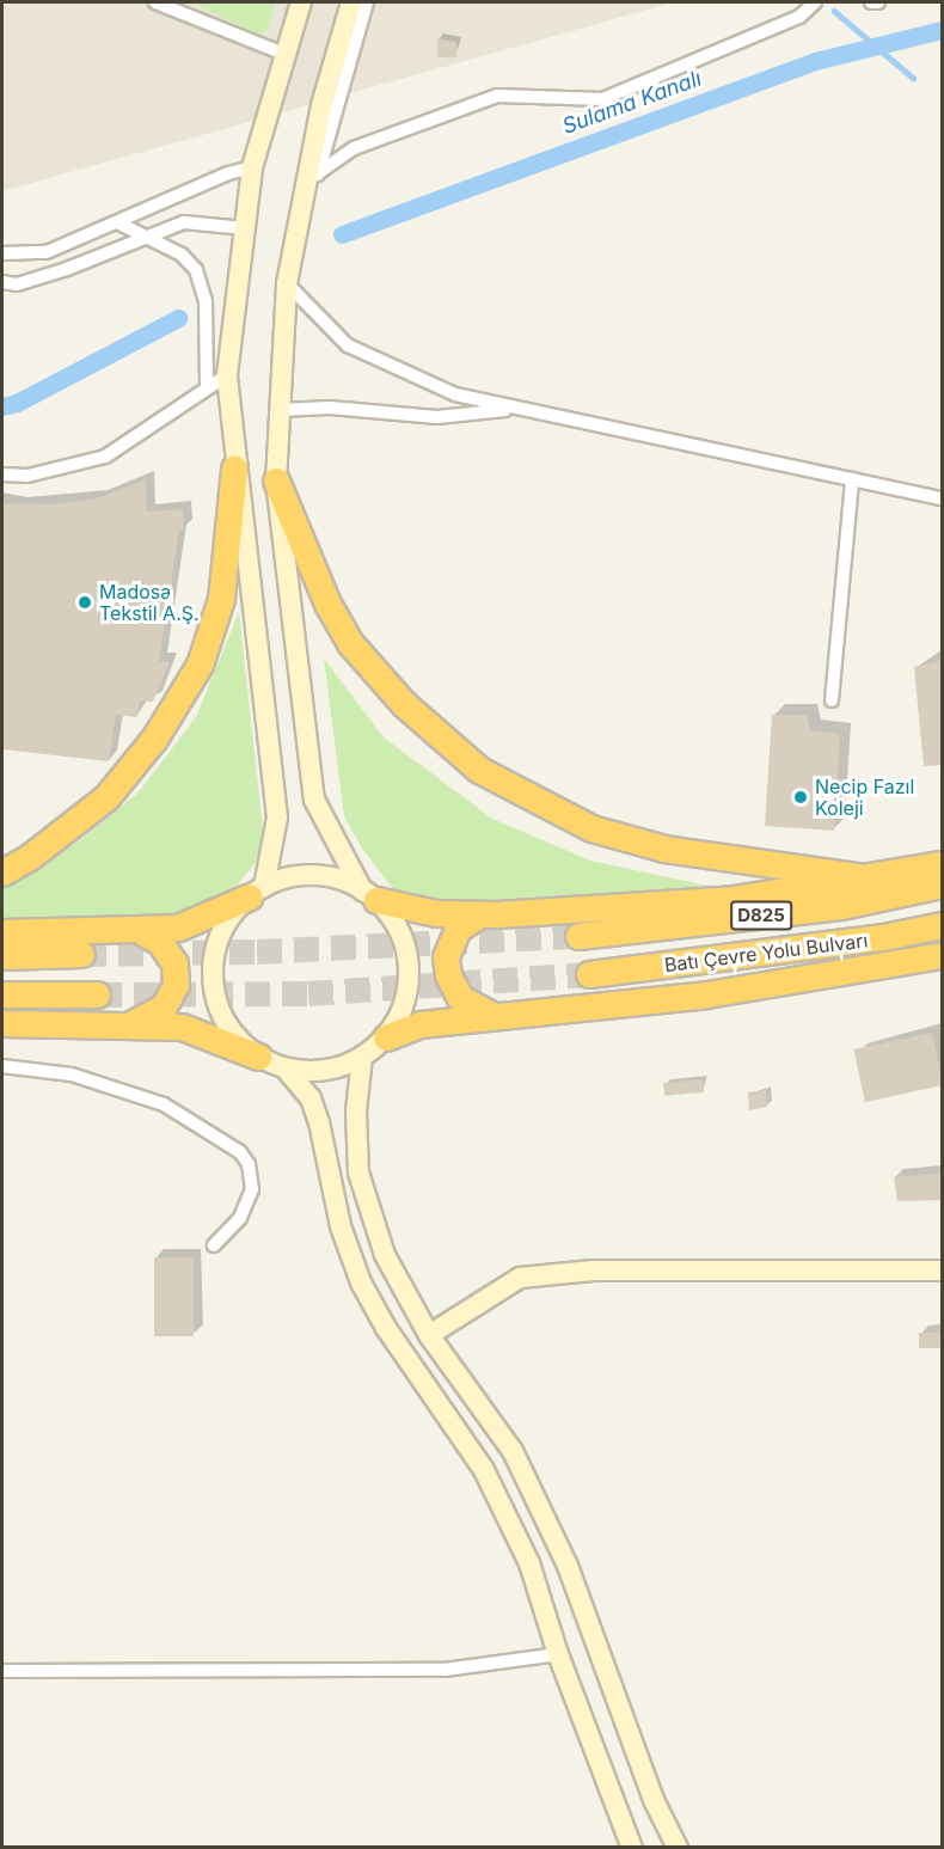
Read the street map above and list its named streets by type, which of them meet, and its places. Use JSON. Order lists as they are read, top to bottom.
{
  "streets": {
    "highway": ["D825", "Batı Çevre Yolu Bulvarı"]
  },
  "water": ["Sulama Kanalı"],
  "places": ["Madosa Tekstil A.Ş.", "Necip Fazıl Koleji"]
}
